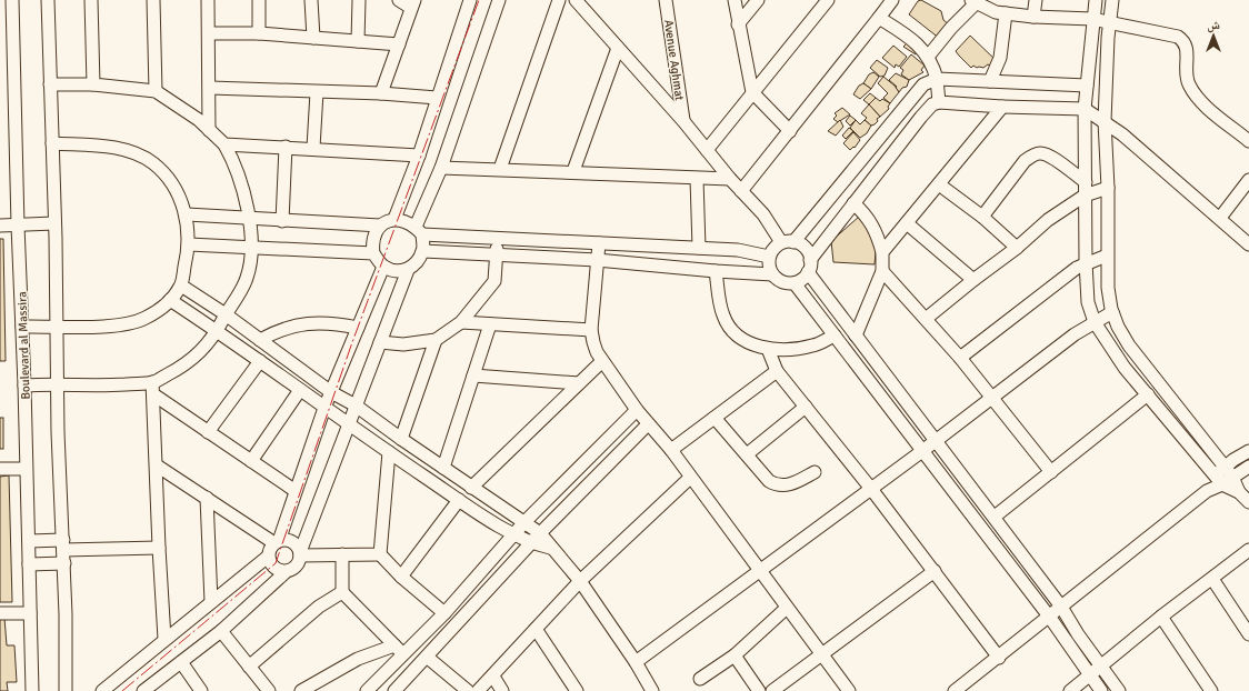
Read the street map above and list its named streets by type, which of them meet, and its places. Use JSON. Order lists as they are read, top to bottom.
{
  "streets": {
    "street": ["Avenue Aghmat", "Boulevard al Massira"]
  },
  "north": "top"
}
